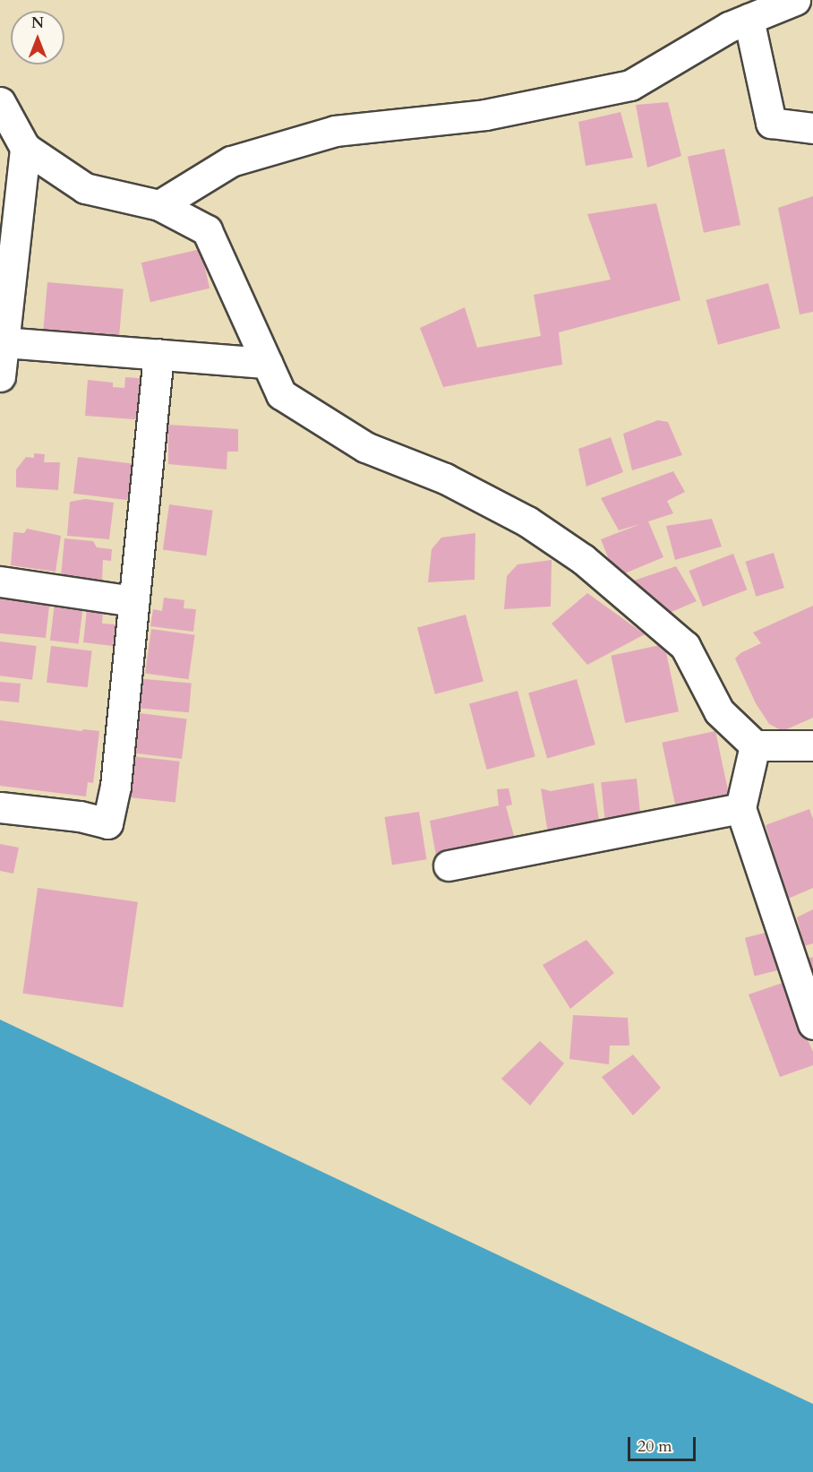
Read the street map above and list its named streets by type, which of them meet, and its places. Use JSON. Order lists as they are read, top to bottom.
{
  "scale_bar": "20 m",
  "north": "top"
}
